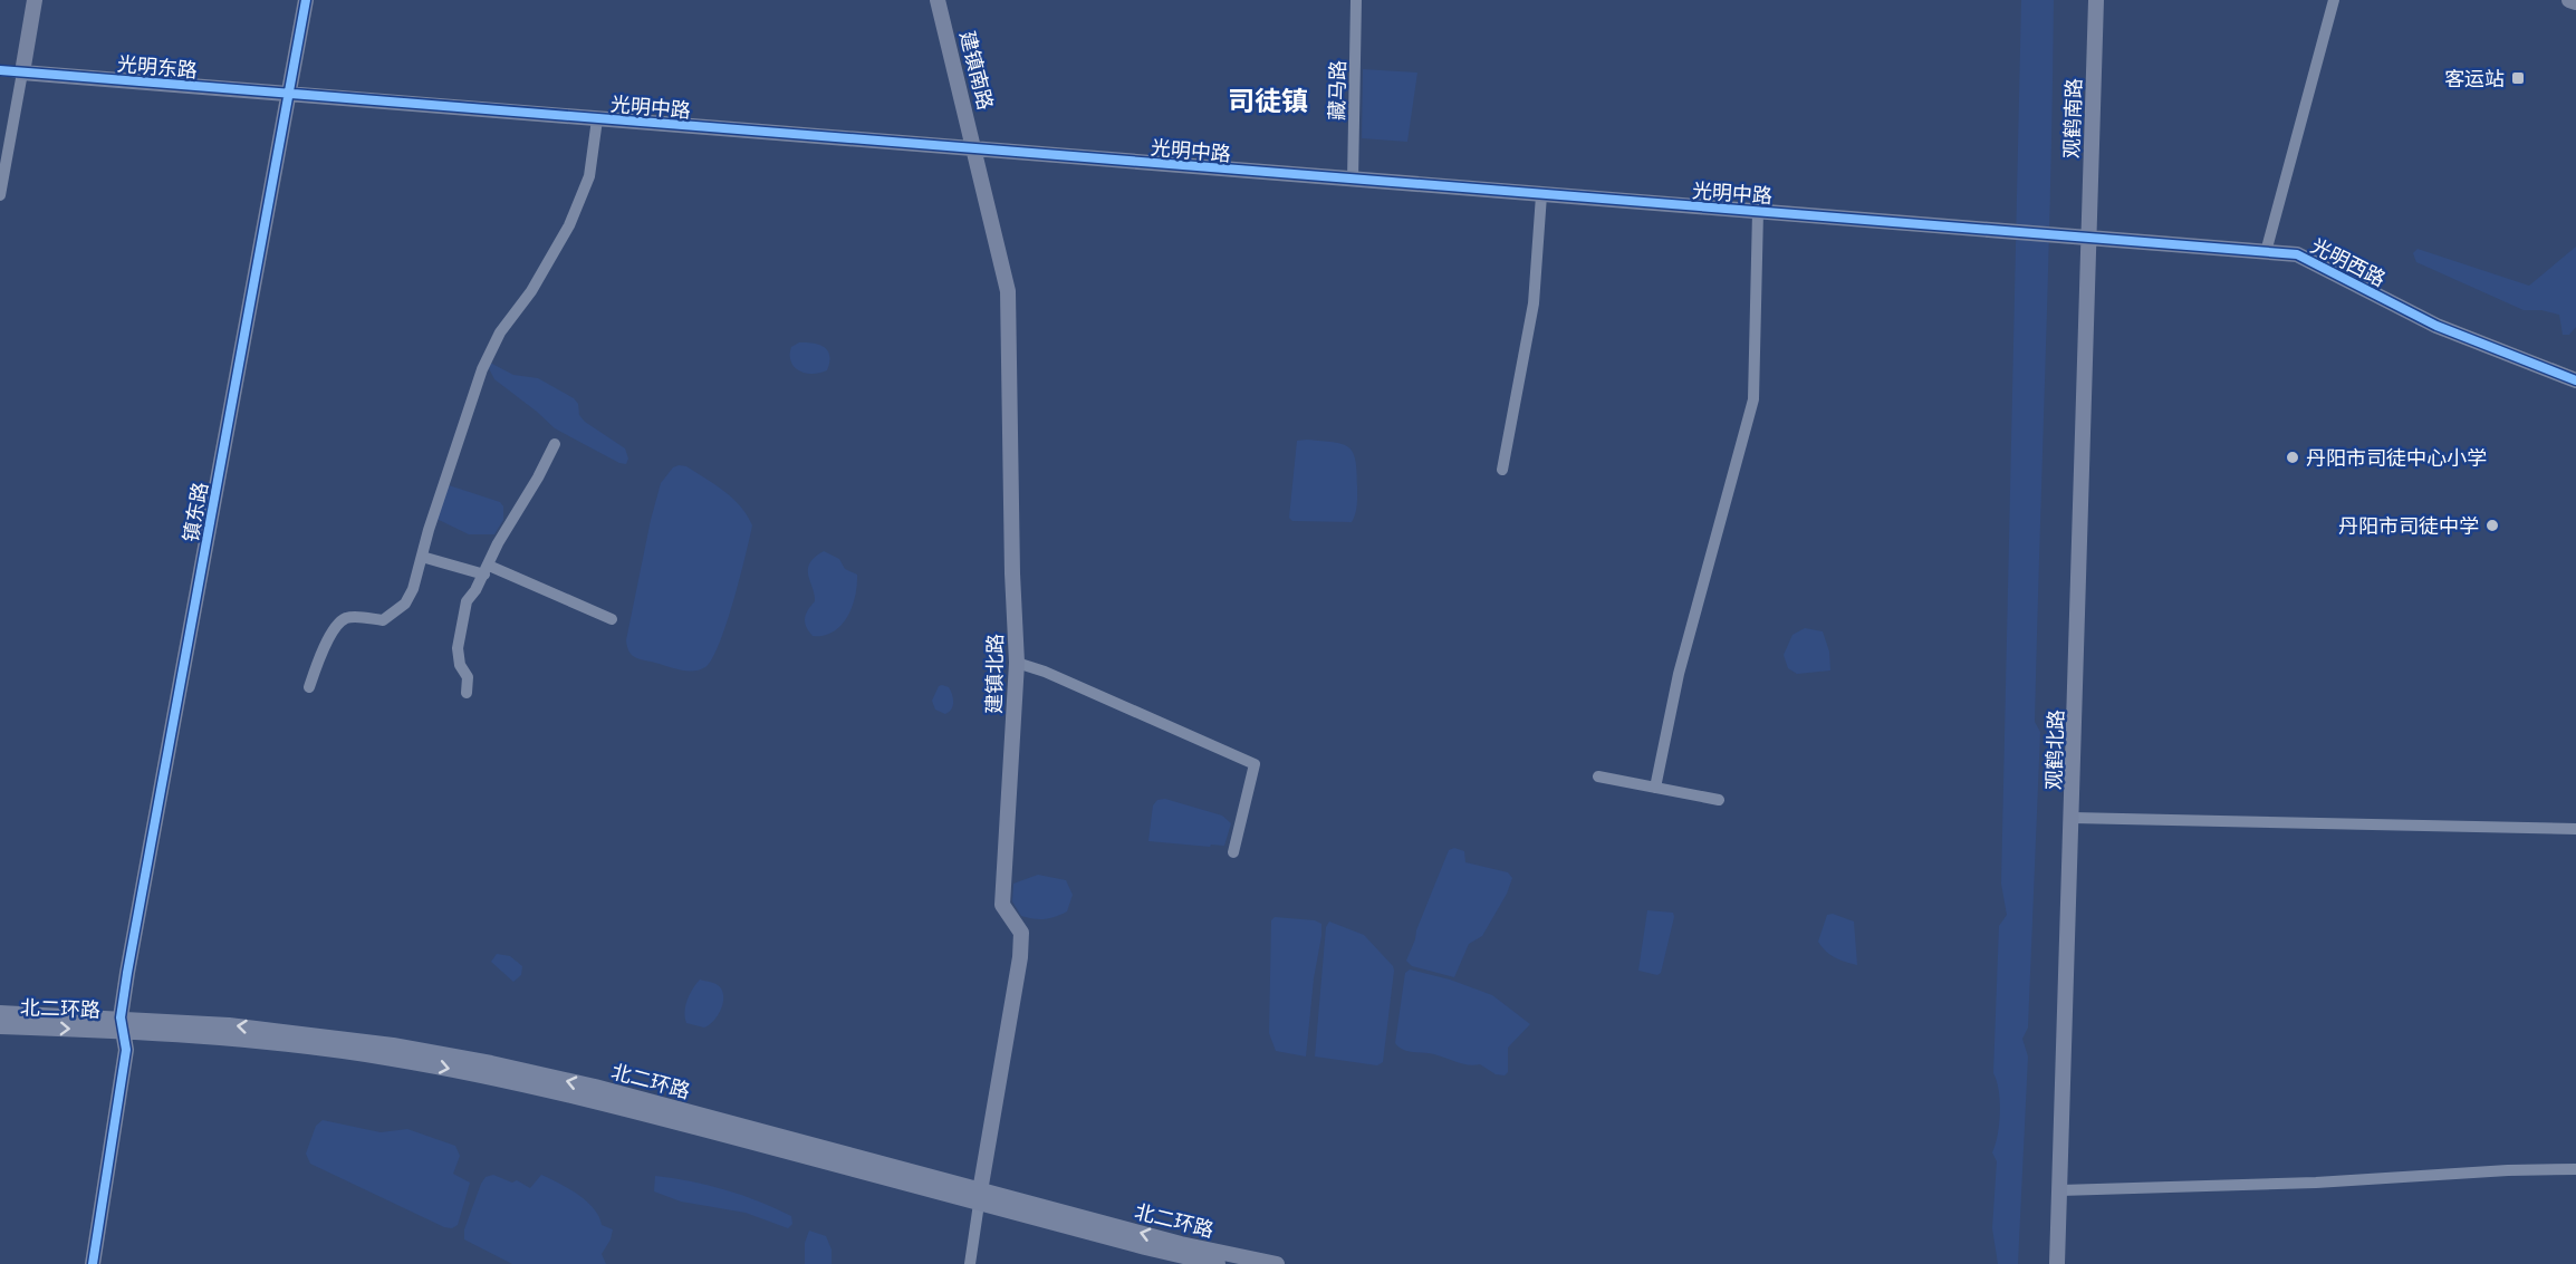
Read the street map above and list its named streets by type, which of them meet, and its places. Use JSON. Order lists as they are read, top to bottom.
{
  "streets": {
    "street": [
      "光明东路",
      "建镇南路",
      "藏马路",
      "光明中路",
      "观鹤南路",
      "光明西路",
      "镇东路",
      "建镇北路",
      "观鹤北路",
      "北二环路"
    ]
  },
  "crossings": [
    ["光明东路", "光明中路"],
    ["光明东路", "镇东路"],
    ["建镇南路", "光明中路"],
    ["建镇南路", "建镇北路"],
    ["藏马路", "光明中路"],
    ["光明中路", "观鹤南路"],
    ["光明中路", "光明西路"],
    ["光明中路", "镇东路"],
    ["光明中路", "建镇北路"],
    ["光明中路", "观鹤北路"],
    ["观鹤南路", "光明西路"],
    ["观鹤南路", "观鹤北路"],
    ["光明西路", "观鹤北路"],
    ["镇东路", "北二环路"],
    ["建镇北路", "北二环路"]
  ],
  "districts": ["司徒镇"],
  "places": {
    "transit": ["客运站"],
    "other": ["丹阳市司徒中心小学", "丹阳市司徒中学"]
  }
}
